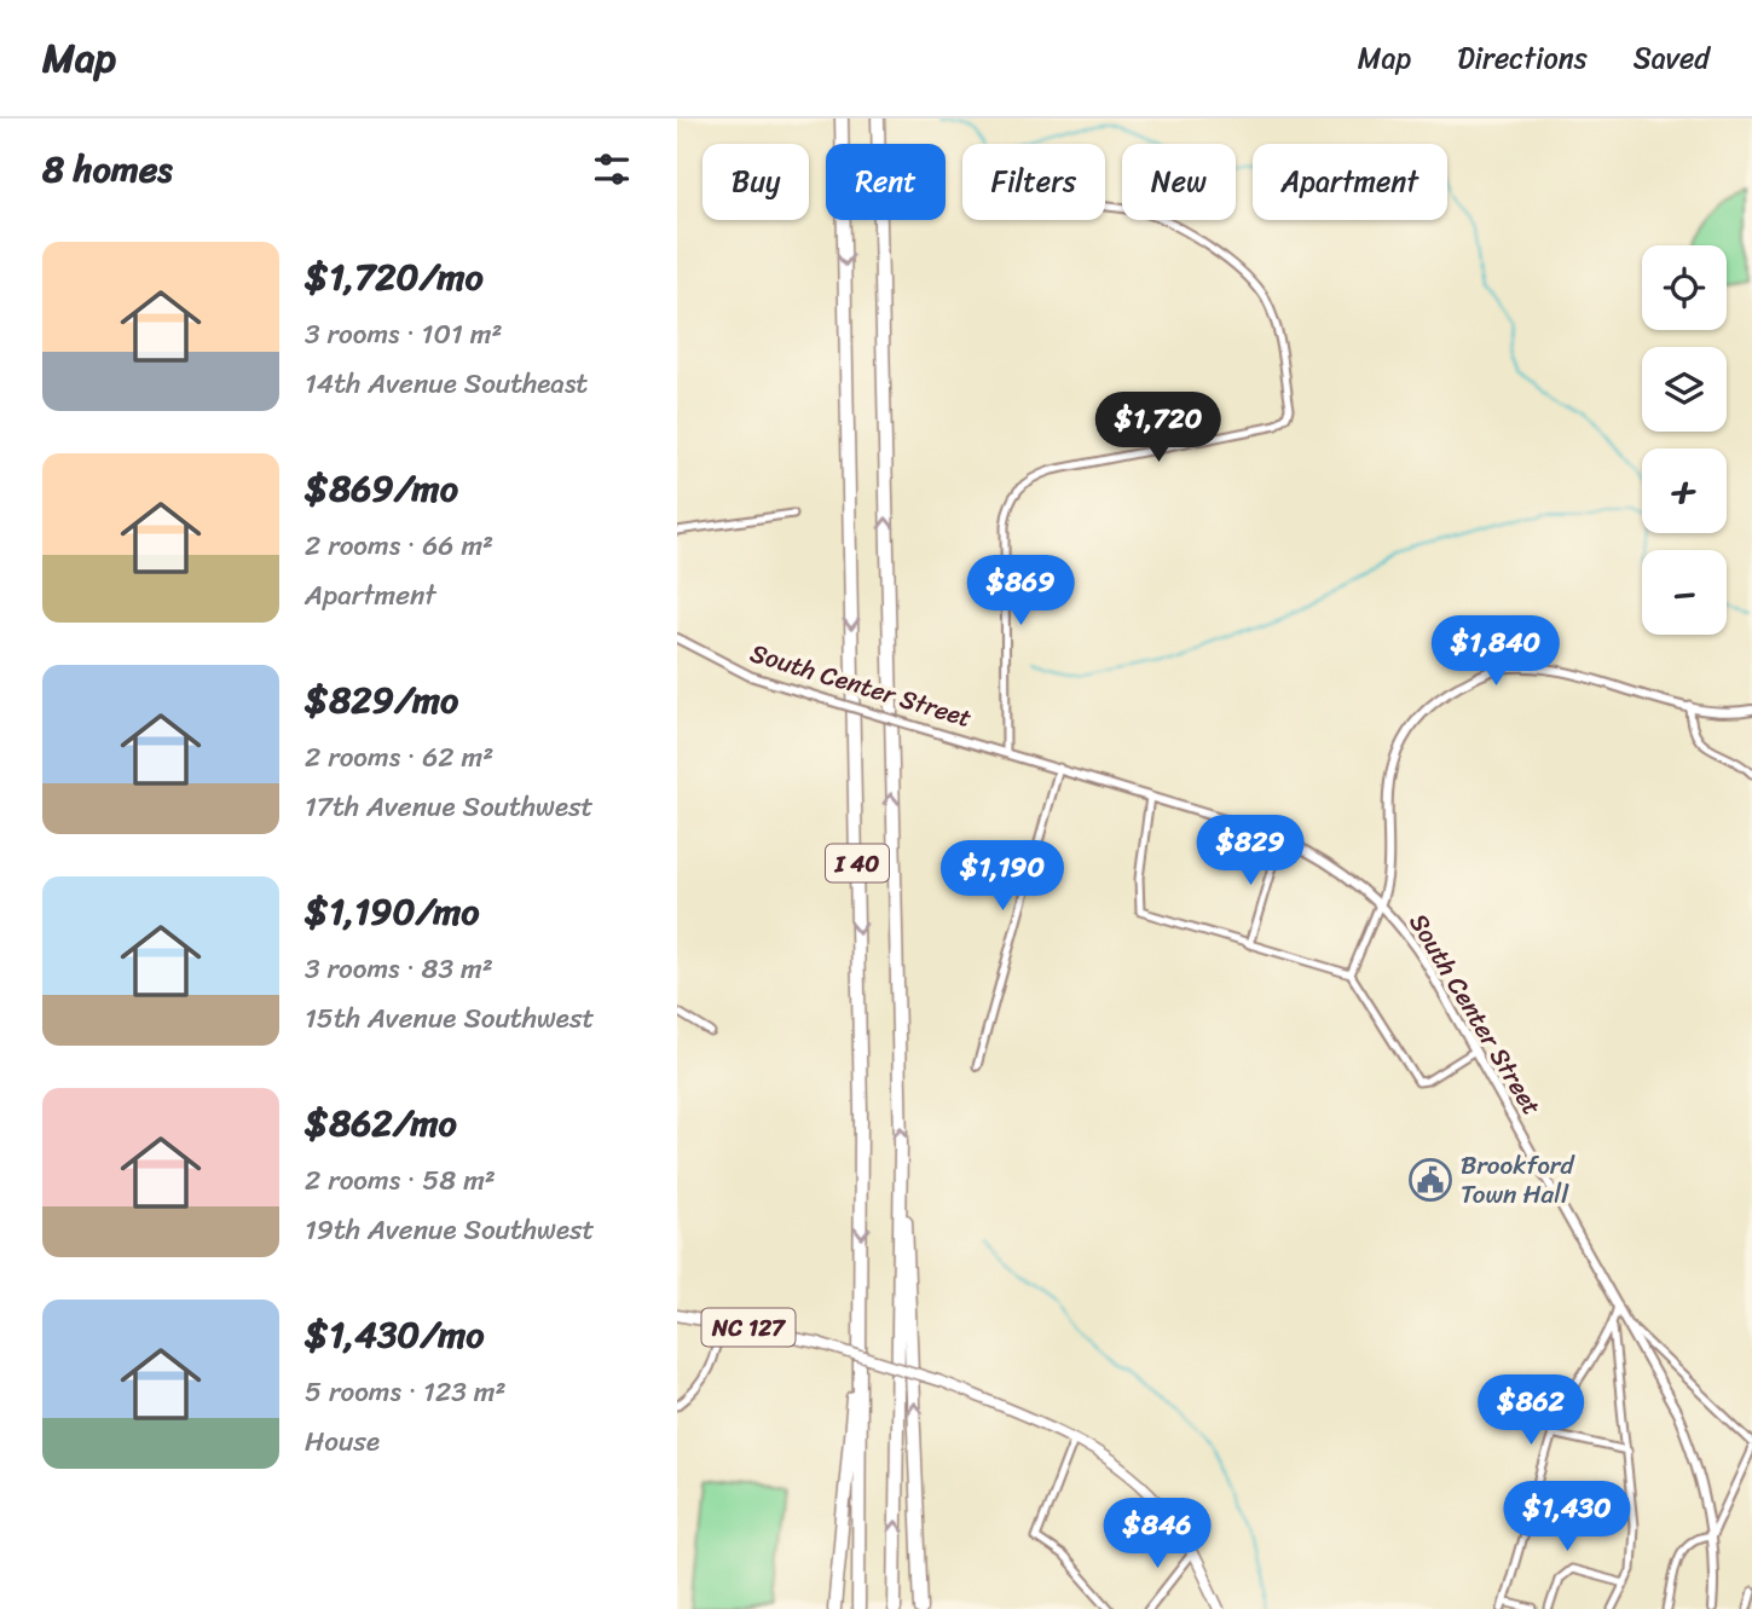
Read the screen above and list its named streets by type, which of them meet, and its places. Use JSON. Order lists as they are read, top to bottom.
{
  "streets": {
    "highway": ["I 40"],
    "main road": ["NC 127"],
    "street": ["South Center Street"]
  },
  "places": {
    "public building": ["Brookford Town Hall"]
  },
  "page": {
    "header": "Map",
    "nav": ["Map", "Directions", "Saved"],
    "heading": "8 homes",
    "chip": [
      "Buy",
      "Rent",
      "Filters",
      "New",
      "Apartment"
    ],
    "list": [
      {
        "name": "$1,720/mo",
        "note": "3 rooms · 101 m² · 14th Avenue Southeast"
      },
      {
        "name": "$869/mo",
        "note": "2 rooms · 66 m² · Apartment"
      },
      {
        "name": "$829/mo",
        "note": "2 rooms · 62 m² · 17th Avenue Southwest"
      },
      {
        "name": "$1,190/mo",
        "note": "3 rooms · 83 m² · 15th Avenue Southwest"
      },
      {
        "name": "$862/mo",
        "note": "2 rooms · 58 m² · 19th Avenue Southwest"
      },
      {
        "name": "$1,430/mo",
        "note": "5 rooms · 123 m² · House"
      }
    ],
    "map_buttons": ["+", "−"],
    "price": [
      "$1,720",
      "$869",
      "$1,840",
      "$829",
      "$1,190",
      "$862",
      "$1,430",
      "$846"
    ]
  }
}
